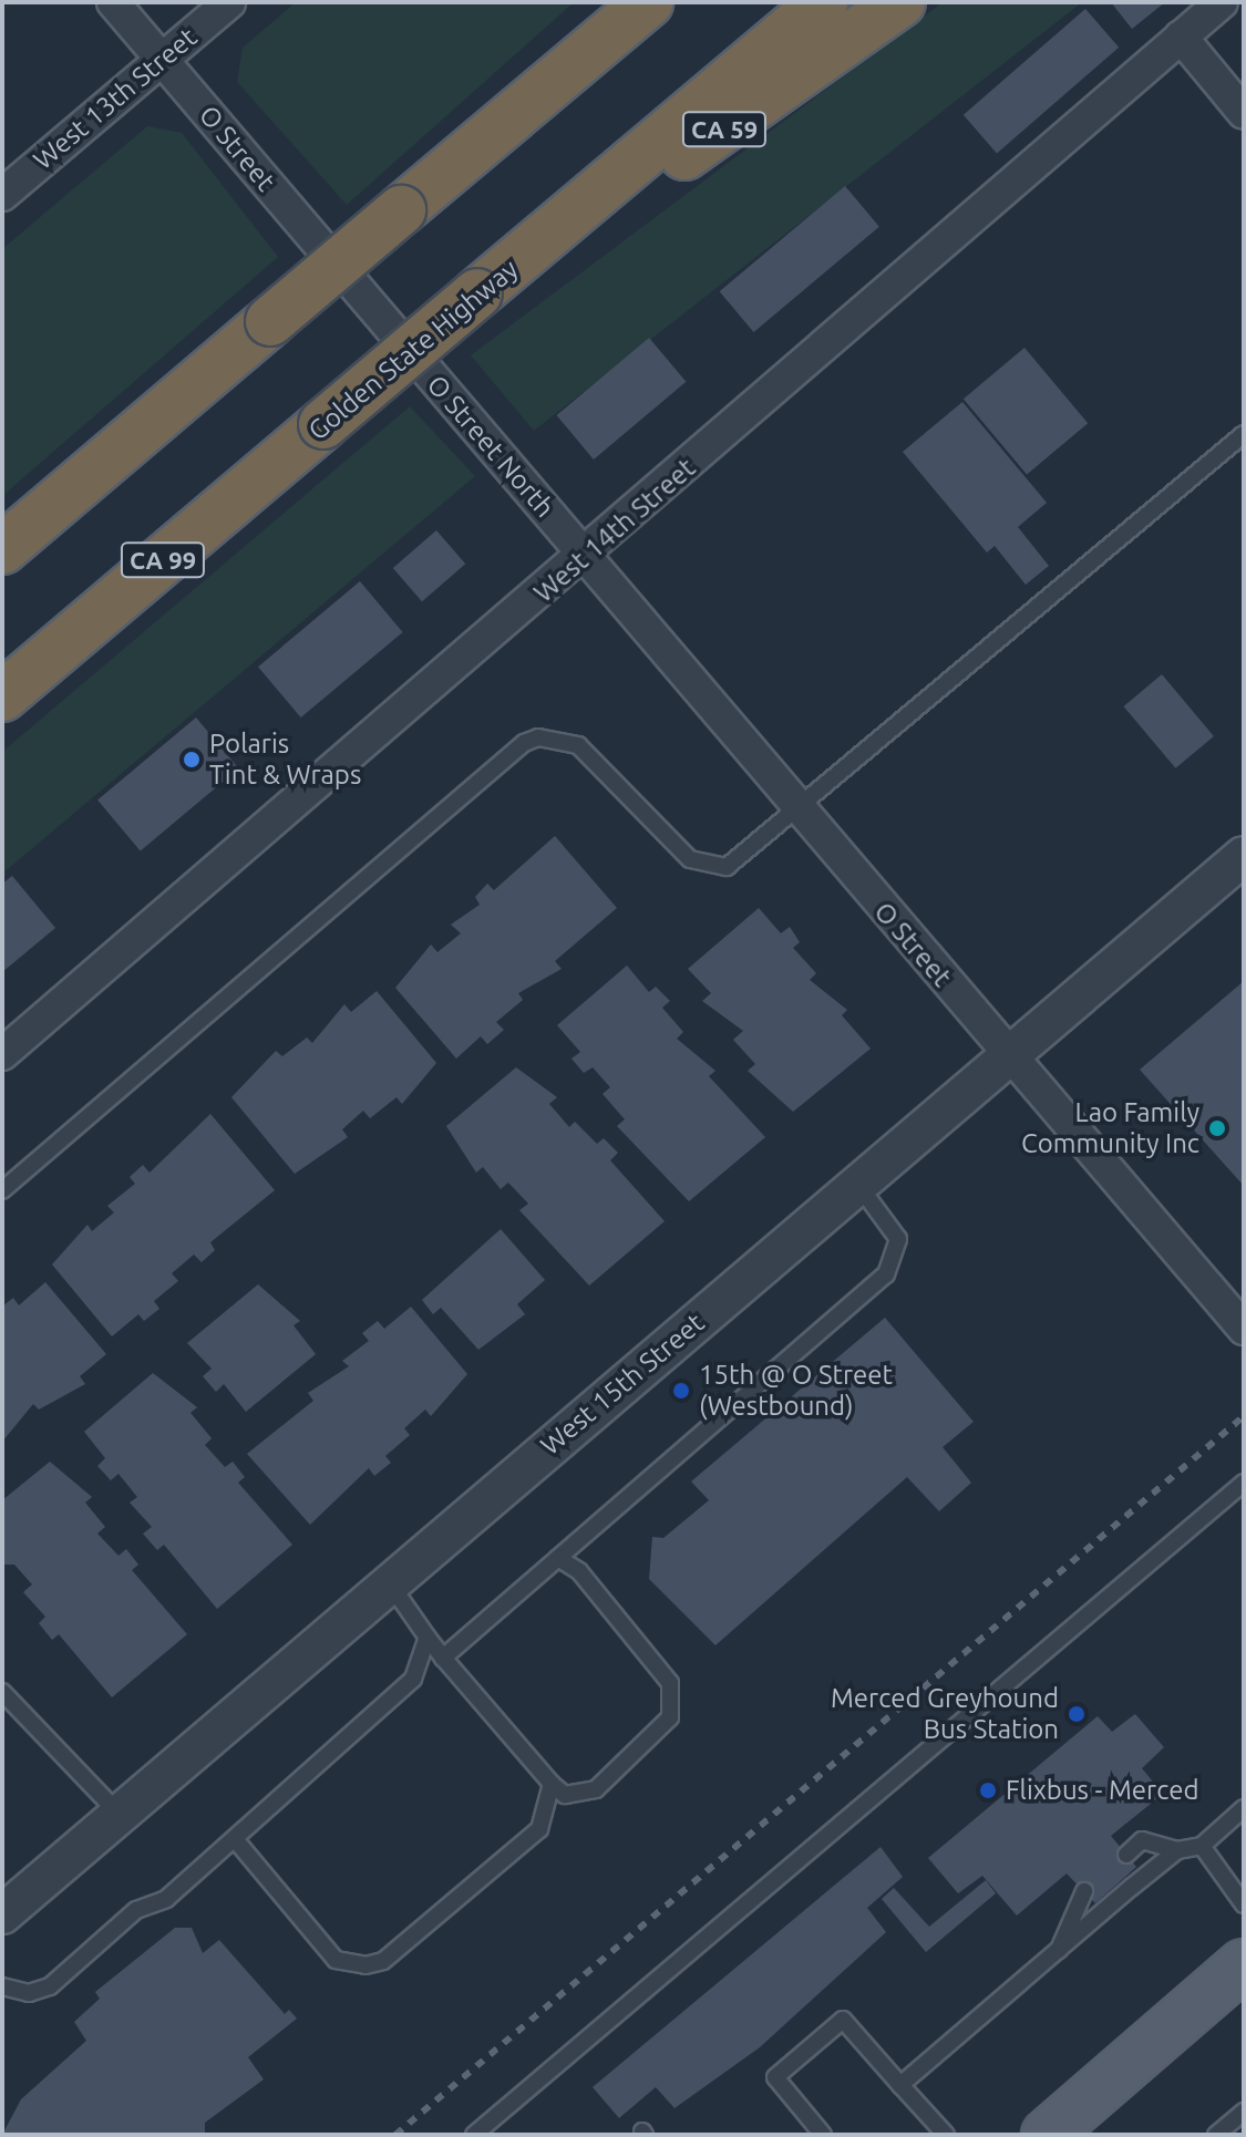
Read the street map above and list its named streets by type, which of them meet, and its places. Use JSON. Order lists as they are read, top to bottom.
{
  "streets": {
    "highway": ["CA 59", "Golden State Highway", "CA 99"],
    "street": [
      "West 13th Street",
      "O Street",
      "O Street North",
      "West 14th Street",
      "West 15th Street"
    ]
  },
  "crossings": [
    ["West 13th Street", "O Street"],
    ["CA 59", "Golden State Highway"],
    ["O Street", "O Street North"],
    ["O Street", "West 14th Street"],
    ["O Street", "West 15th Street"],
    ["O Street North", "West 14th Street"]
  ],
  "places": [
    "Polaris Tint & Wraps",
    "Lao Family Community Inc",
    "15th @ O Street (Westbound)",
    "Merced Greyhound Bus Station",
    "Flixbus - Merced"
  ]
}
